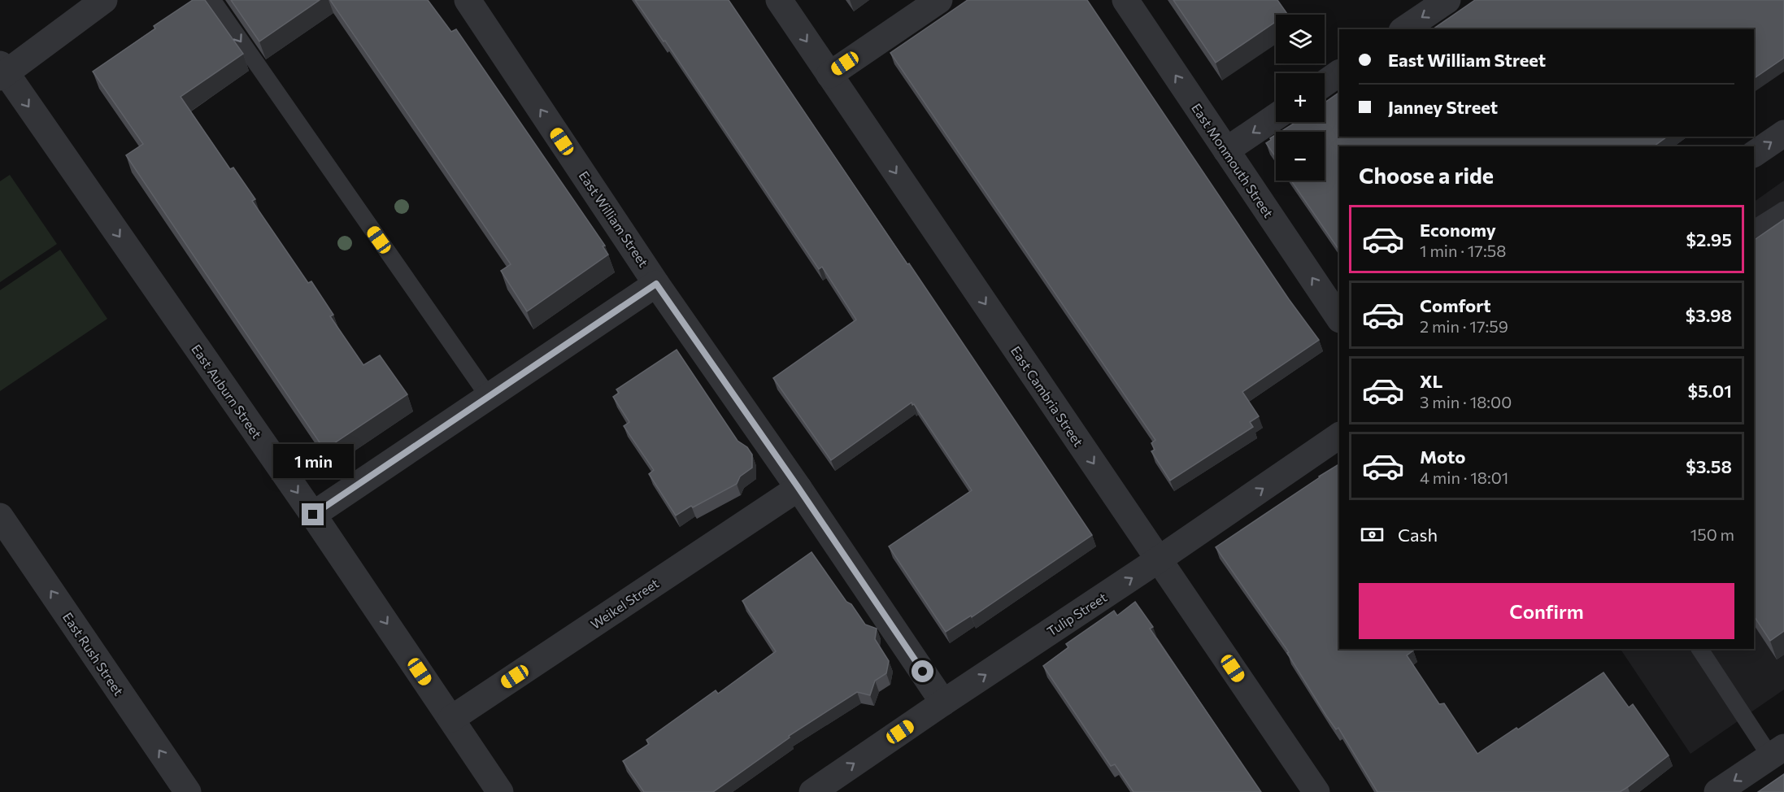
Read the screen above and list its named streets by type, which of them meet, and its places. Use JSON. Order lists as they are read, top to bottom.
{
  "streets": {
    "street": [
      "East Monmouth Street",
      "East William Street",
      "East Auburn Street",
      "East Cambria Street",
      "Weikel Street",
      "Tulip Street",
      "East Rush Street"
    ]
  },
  "crossings": [
    ["East William Street", "Weikel Street"],
    ["East William Street", "Tulip Street"],
    ["East Auburn Street", "Weikel Street"],
    ["East Cambria Street", "Tulip Street"]
  ],
  "one_way": [
    "East Monmouth Street",
    "East William Street",
    "East Auburn Street",
    "East Cambria Street",
    "Tulip Street",
    "East Rush Street"
  ],
  "page": {
    "map_buttons": ["+", "−"],
    "banner": ["East William Street", "Janney Street"],
    "heading": "Choose a ride",
    "list": [
      {
        "name": "Economy",
        "note": "1 min · 17:58",
        "value": "$2.95"
      },
      {
        "name": "Comfort",
        "note": "2 min · 17:59",
        "value": "$3.98"
      },
      {
        "name": "XL",
        "note": "3 min · 18:00",
        "value": "$5.01"
      },
      {
        "name": "Moto",
        "note": "4 min · 18:01",
        "value": "$3.58"
      }
    ],
    "bubble": "1 min",
    "pay": ["Cash", "150 m"],
    "buttons": "Confirm"
  }
}
